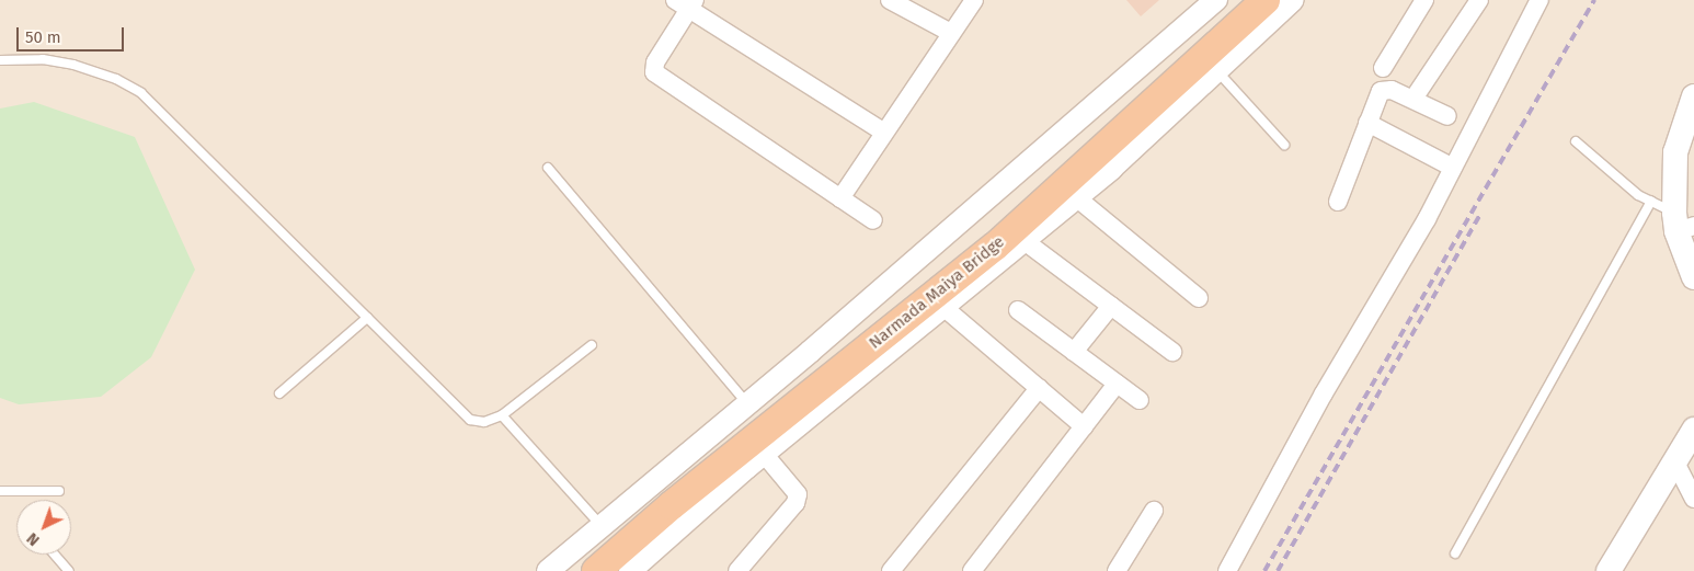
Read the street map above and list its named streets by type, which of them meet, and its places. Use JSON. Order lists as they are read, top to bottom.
{
  "streets": {
    "highway": ["Narmada Maiya Bridge"]
  },
  "scale_bar": "50 m",
  "north": "bottom left"
}
